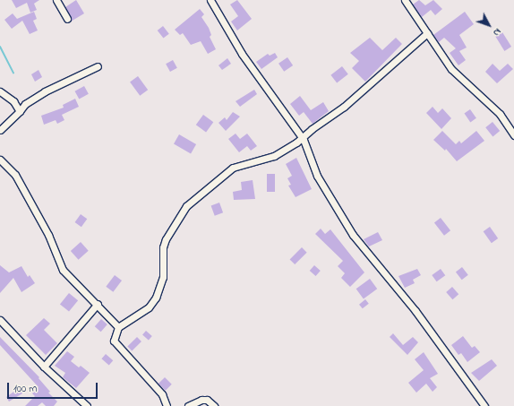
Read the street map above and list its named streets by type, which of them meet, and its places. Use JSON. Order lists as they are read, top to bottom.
{
  "scale_bar": "100 m",
  "north": "bottom right"
}
